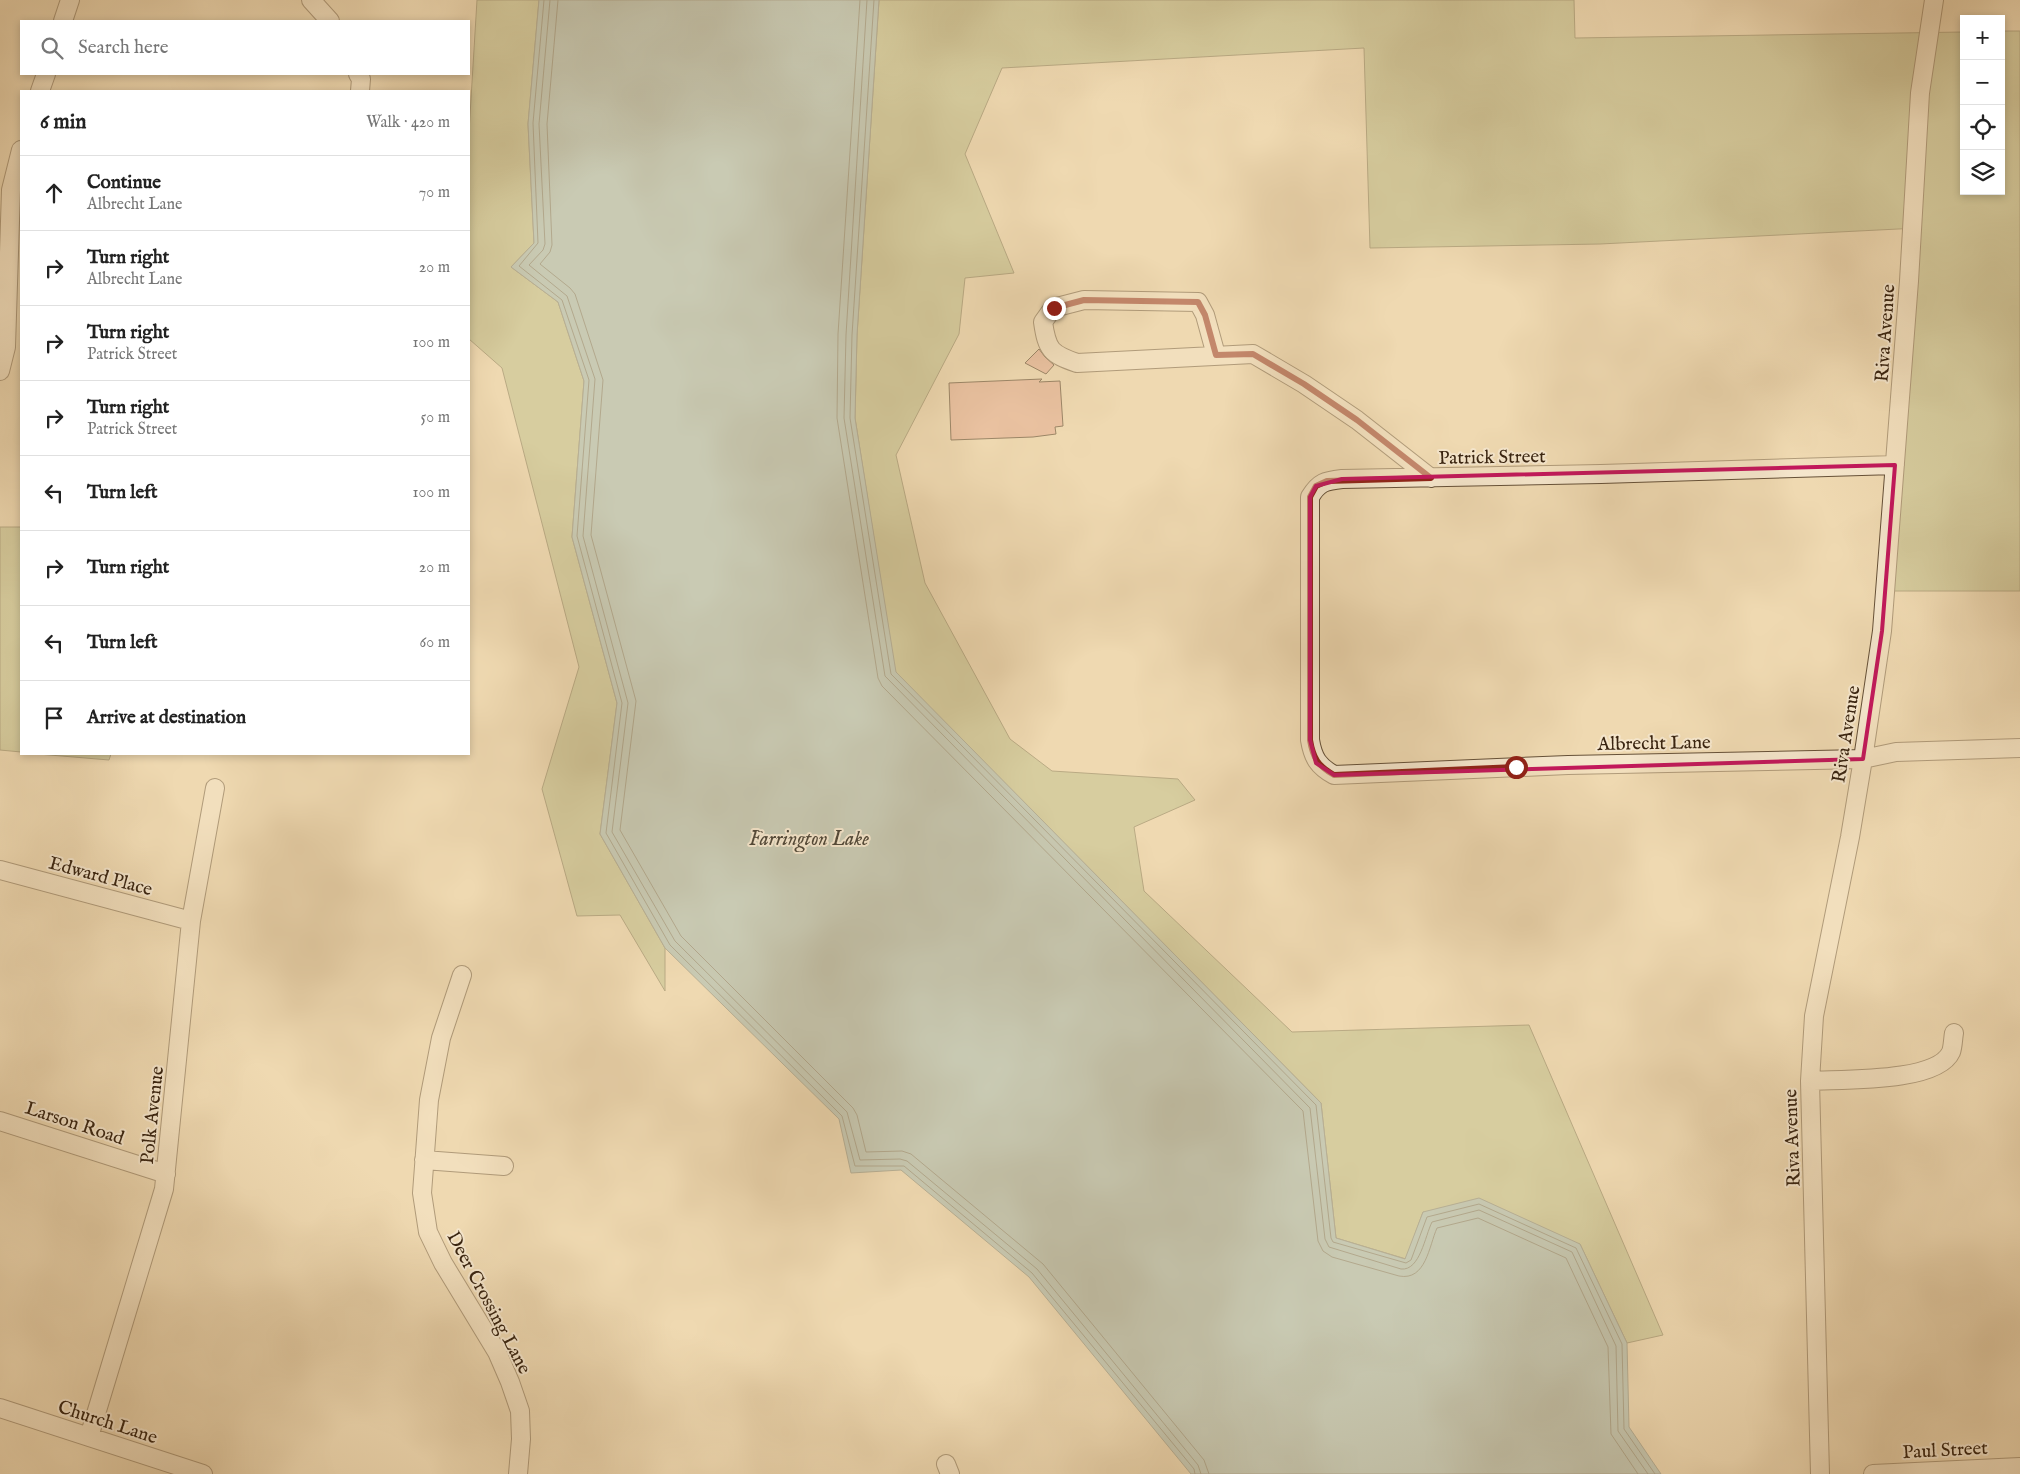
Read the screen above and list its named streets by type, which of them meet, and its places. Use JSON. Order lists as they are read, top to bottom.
{
  "streets": {
    "street": [
      "Riva Avenue",
      "Patrick Street",
      "Albrecht Lane",
      "Edward Place",
      "Polk Avenue",
      "Larson Road",
      "Deer Crossing Lane",
      "Church Lane",
      "Paul Street"
    ]
  },
  "crossings": [
    ["Riva Avenue", "Patrick Street"],
    ["Riva Avenue", "Albrecht Lane"],
    ["Patrick Street", "Albrecht Lane"],
    ["Edward Place", "Polk Avenue"],
    ["Polk Avenue", "Larson Road"],
    ["Polk Avenue", "Church Lane"]
  ],
  "water": ["Farrington Lake"],
  "page": {
    "map_buttons": ["+", "−"],
    "search": "Search here",
    "heading": ["6 min", "Walk · 420 m"],
    "list": [
      ["Continue", "Albrecht Lane", "70 m"],
      ["Turn right", "Albrecht Lane", "20 m"],
      ["Turn right", "Patrick Street", "100 m"],
      ["Turn right", "Patrick Street", "50 m"],
      ["Turn left", "100 m"],
      ["Turn right", "20 m"],
      ["Turn left", "60 m"],
      "Arrive at destination"
    ]
  }
}
